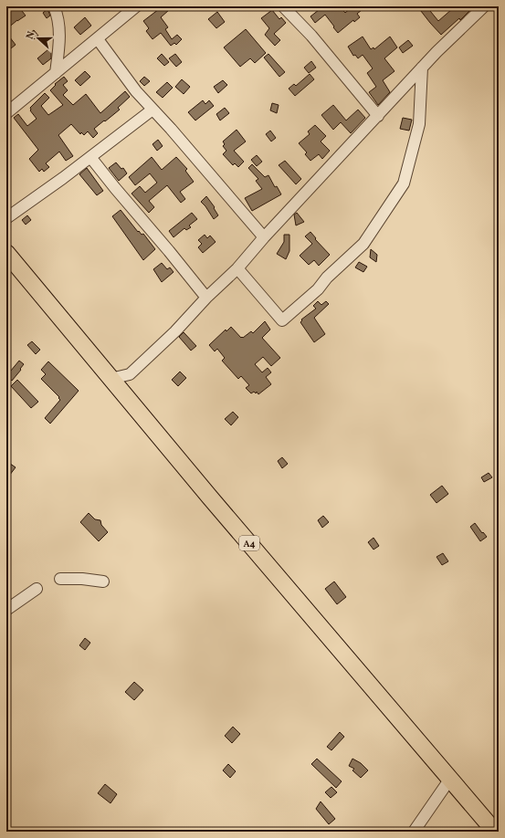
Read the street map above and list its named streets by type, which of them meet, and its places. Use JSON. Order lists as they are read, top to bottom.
{
  "streets": {
    "highway": ["A4"]
  },
  "north": "left"
}
